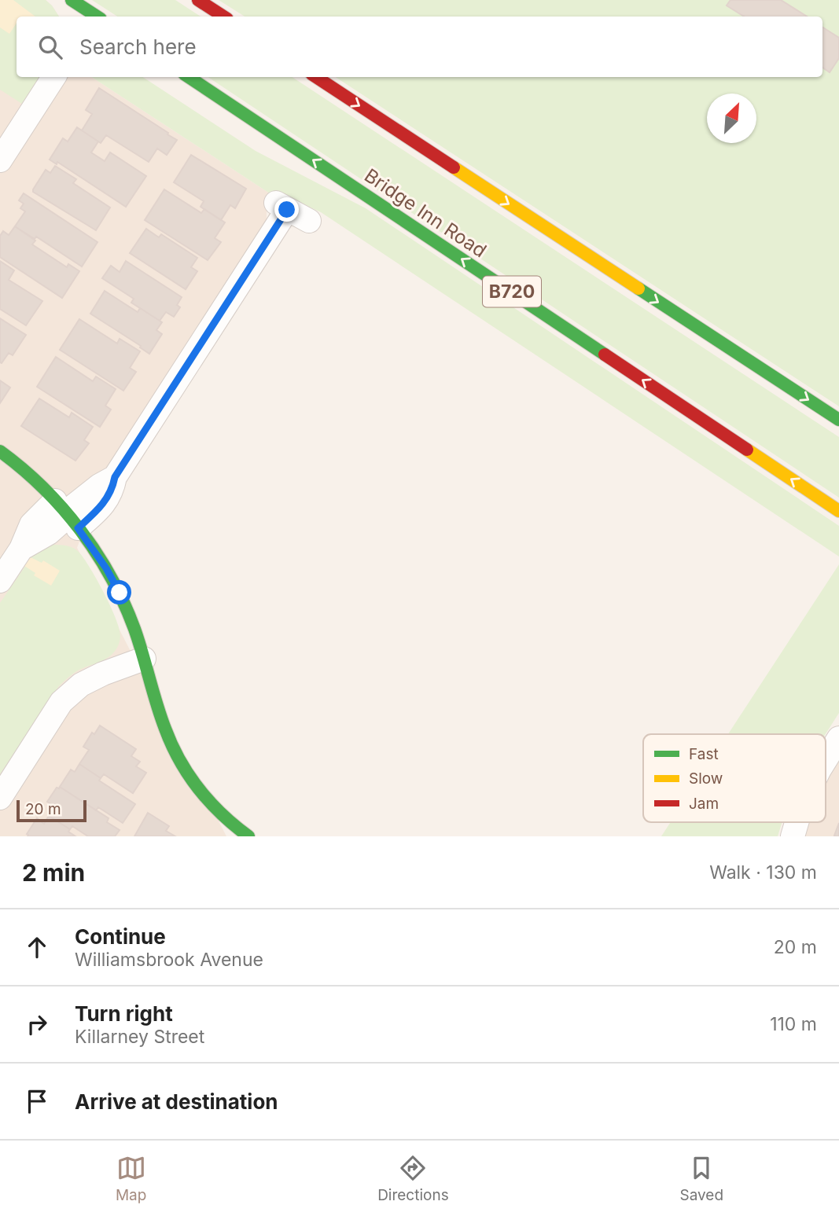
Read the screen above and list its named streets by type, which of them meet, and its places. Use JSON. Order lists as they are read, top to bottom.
{
  "streets": {
    "main road": ["Bridge Inn Road", "B720"]
  },
  "legend": ["Fast", "Slow", "Jam"],
  "scale_bar": "20 m",
  "north": "top right",
  "page": {
    "search": "Search here",
    "scale": "20 m",
    "heading": ["2 min", "Walk · 130 m"],
    "list": [
      ["Continue", "Williamsbrook Avenue", "20 m"],
      ["Turn right", "Killarney Street", "110 m"],
      "Arrive at destination"
    ],
    "nav": ["Map", "Directions", "Saved"]
  }
}
